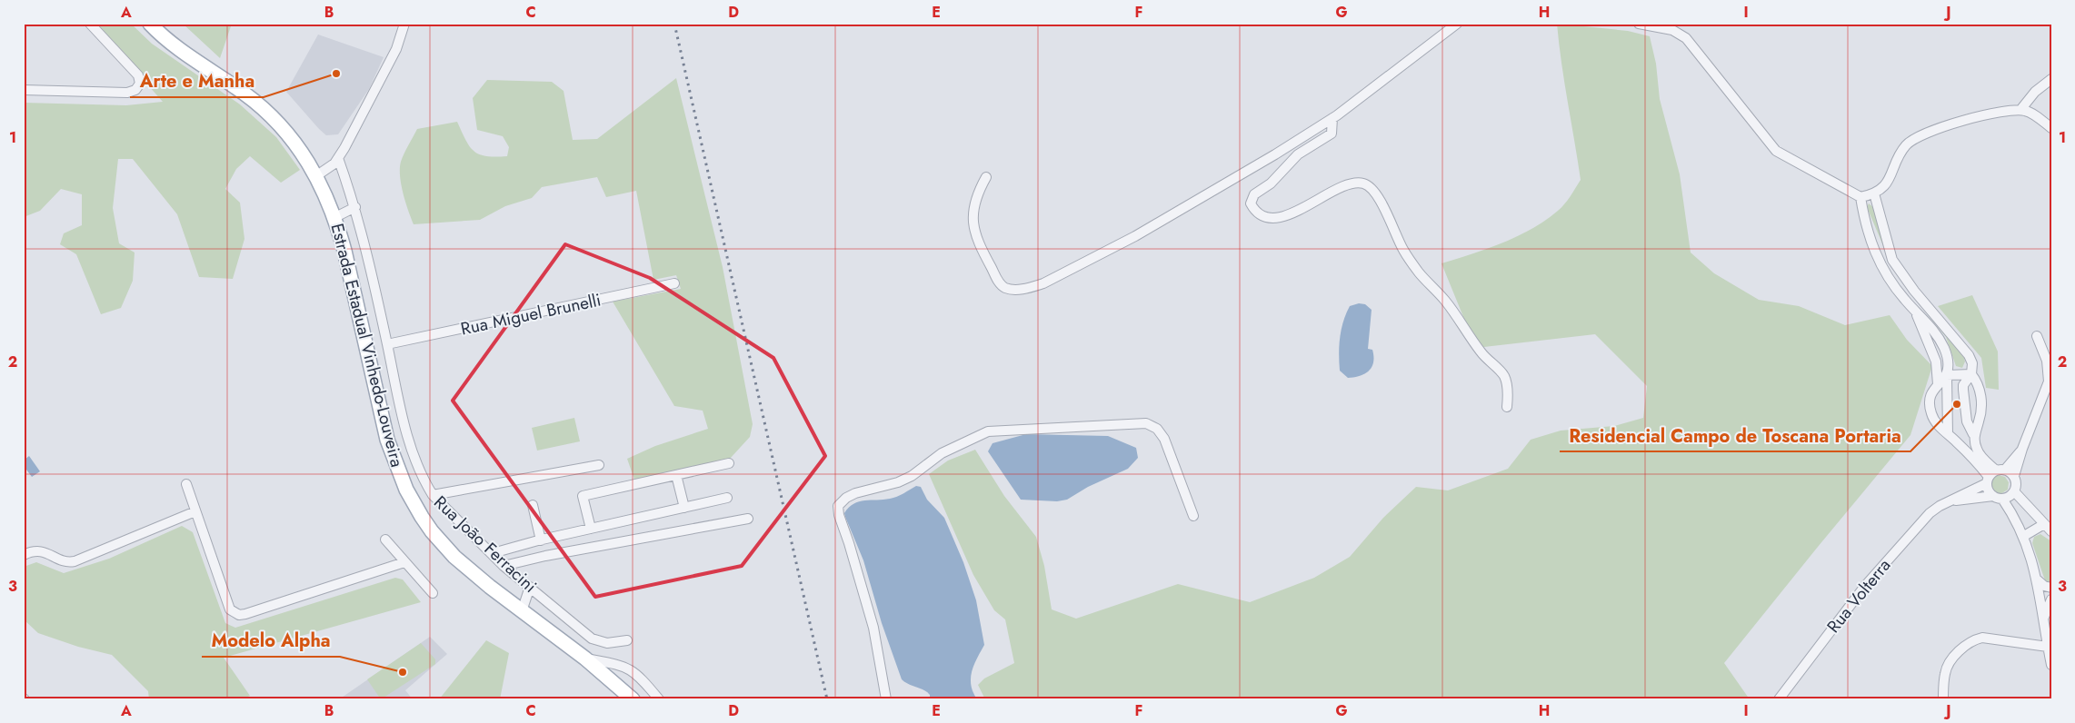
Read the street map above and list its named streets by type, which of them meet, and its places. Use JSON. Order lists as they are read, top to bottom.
{
  "streets": {
    "main road": ["Estrada Estadual Vinhedo-Louveira"],
    "street": ["Rua Miguel Brunelli", "Rua João Ferracini", "Rua Volterra"]
  },
  "crossings": [
    ["Rua Miguel Brunelli", "Rua João Ferracini"]
  ],
  "places": ["Arte e Manha", "Residencial Campo de Toscana Portaria", "Modelo Alpha"],
  "grid": {
    "columns": [
      "A",
      "B",
      "C",
      "D",
      "E",
      "F",
      "G",
      "H",
      "I",
      "J"
    ],
    "rows": ["1", "2", "3"]
  }
}
